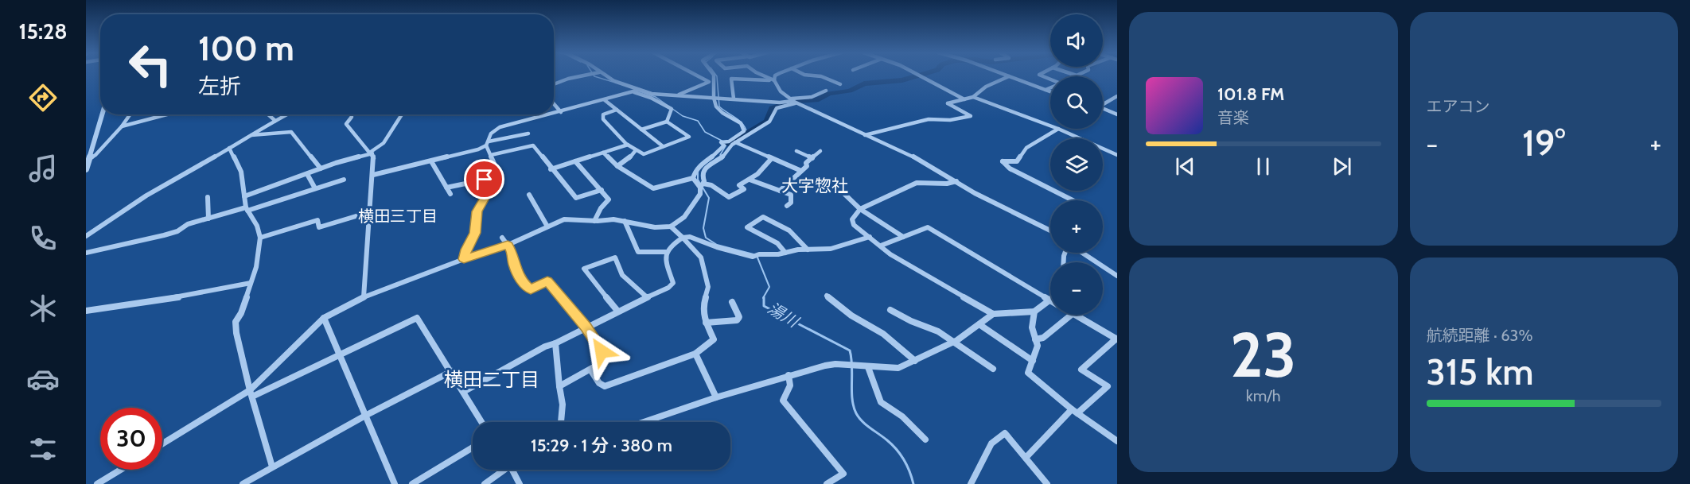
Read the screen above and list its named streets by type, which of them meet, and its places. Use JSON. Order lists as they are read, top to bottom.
{
  "districts": ["大字惣社", "横田三丁目", "横田二丁目"],
  "water": ["湯川"],
  "page": {
    "tabs": "15:28",
    "tile": [
      "エアコン",
      ["23", "km/h"],
      ["航続距離 · 63%", "315 km"]
    ],
    "map_buttons": ["+", "−"],
    "turn": ["100 m", "左折"],
    "song": ["101.8 FM", "音楽"],
    "heat": ["−", "19°", "+"],
    "limit": "30",
    "trip": "15:29 · 1 分 · 380 m"
  }
}
